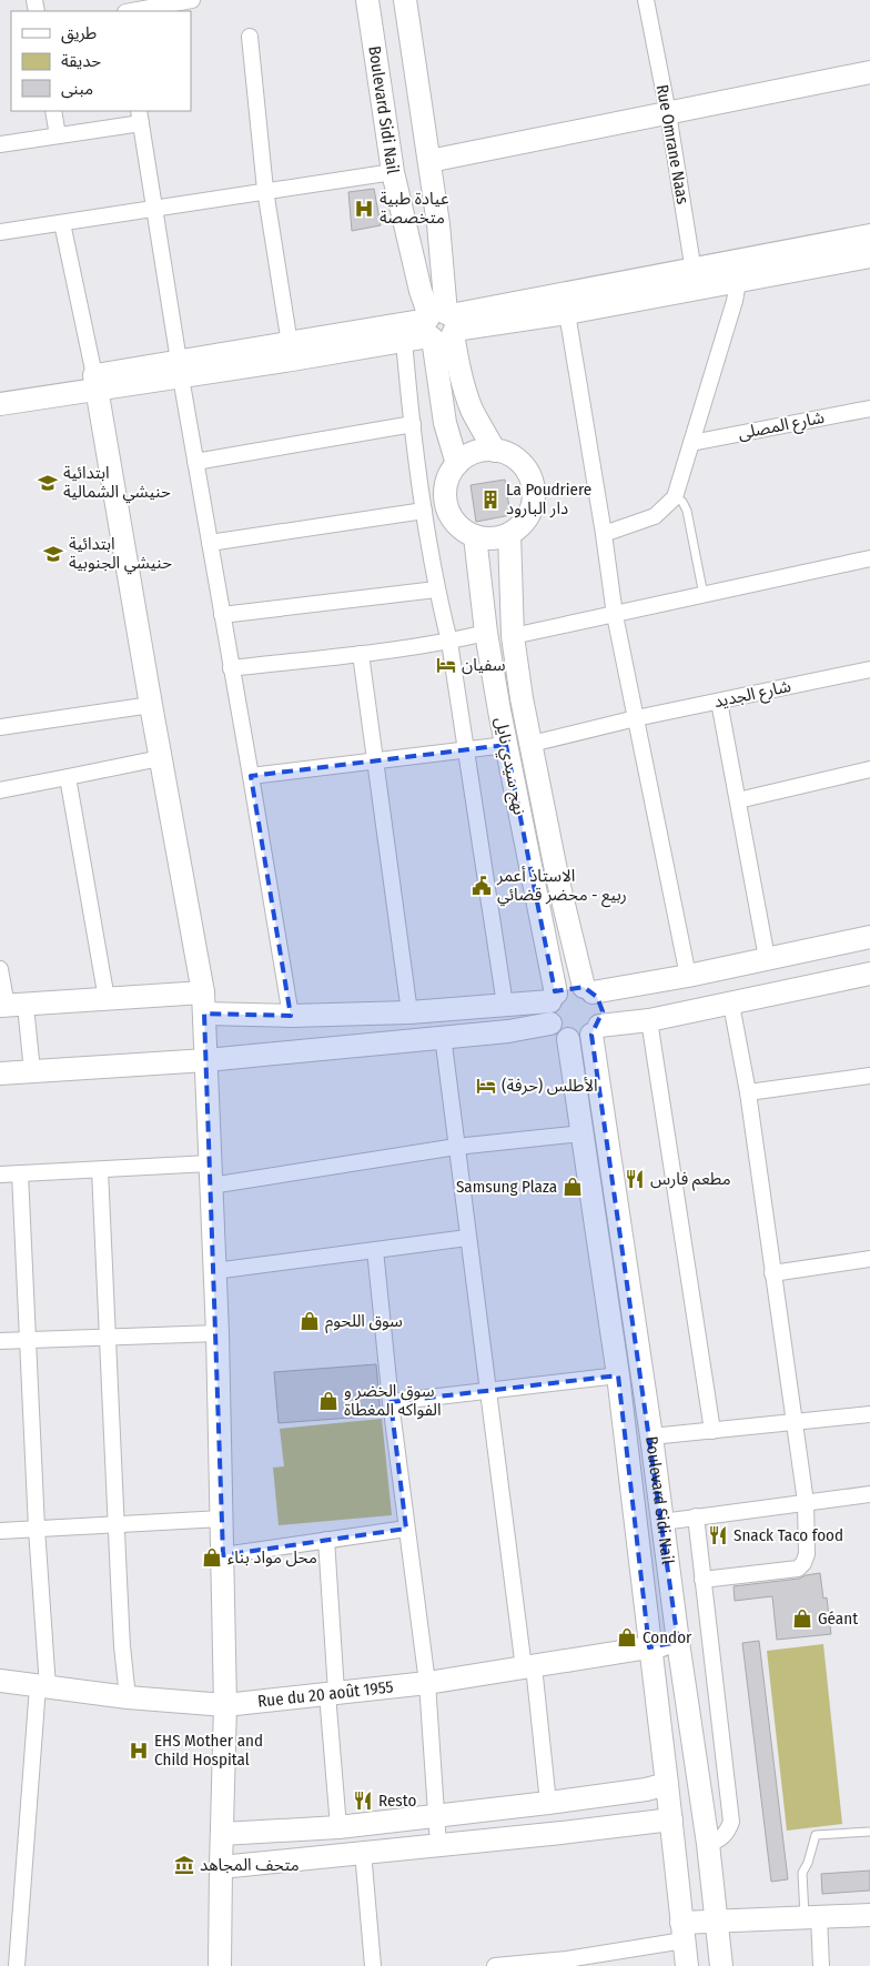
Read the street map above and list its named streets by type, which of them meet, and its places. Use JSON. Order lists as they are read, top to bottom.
{
  "streets": {
    "street": [
      "Boulevard Sidi Nail",
      "Rue Omrane Naas",
      "شارع المصلى",
      "شارع الجديد",
      "نهج سيدي نايل",
      "Rue du 20 août 1955"
    ]
  },
  "crossings": [
    ["Boulevard Sidi Nail", "نهج سيدي نايل"],
    ["Boulevard Sidi Nail", "Rue du 20 août 1955"],
    ["شارع الجديد", "نهج سيدي نايل"]
  ],
  "places": {
    "hospital": ["عيادة طبية متخصصة", "EHS Mother and Child Hospital"],
    "school or university": ["ابتدائية حنيشي الشمالية", "ابتدائية حنيشي الجنوبية"],
    "building": ["La Poudriere دار البارود"],
    "hotel": ["سفيان", "الأطلس (حرفة)"],
    "public building": ["الاستاذ أعمر ربيع - محضر قضائي"],
    "restaurant": ["مطعم فارس", "Snack Taco food", "Resto"],
    "shop": [
      "Samsung Plaza",
      "سوق اللحوم",
      "سوق الخضر و الفواكه المغطاة",
      "محل مواد بناء",
      "Géant",
      "Condor"
    ],
    "museum": ["متحف المجاهد"]
  },
  "legend": ["طريق", "حديقة", "مبنى"]
}
